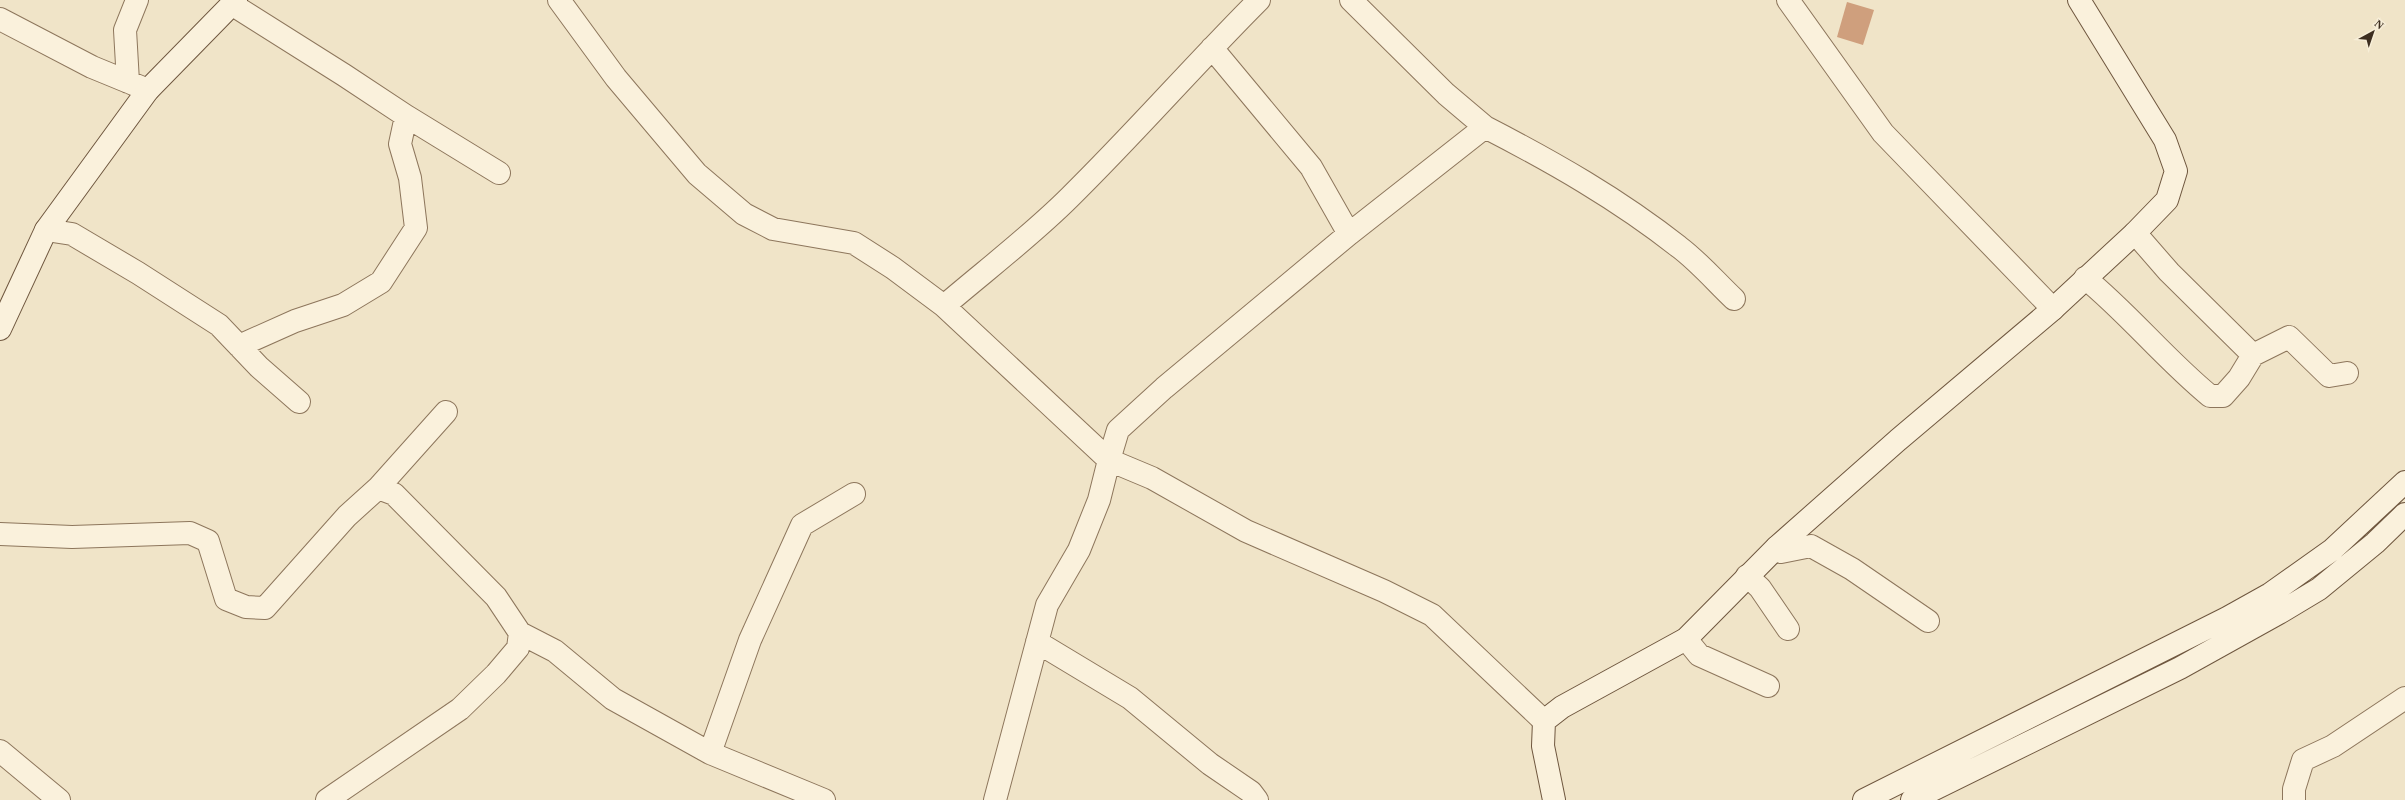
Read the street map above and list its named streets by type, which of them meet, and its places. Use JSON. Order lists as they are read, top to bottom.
{
  "north": "top right"
}
